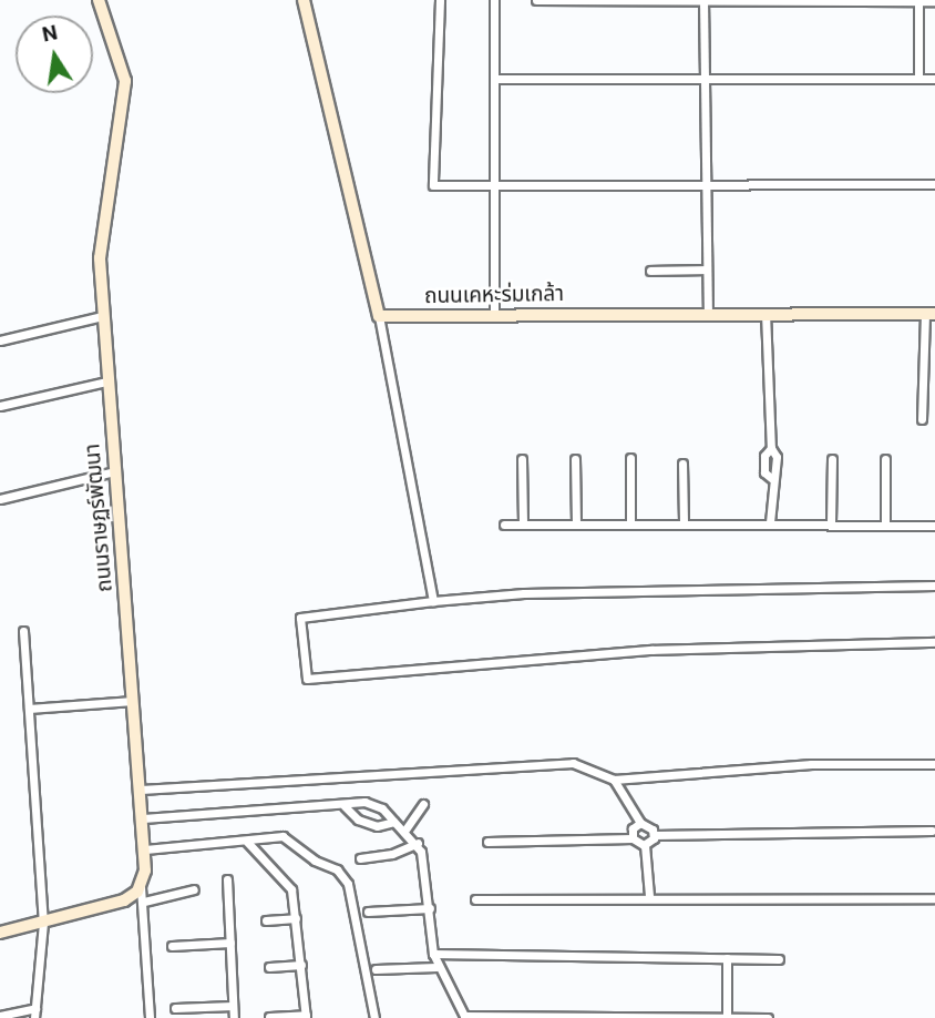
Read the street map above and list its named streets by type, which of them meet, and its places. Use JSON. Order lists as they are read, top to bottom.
{
  "streets": {
    "street": ["ถนนเคหะร่มเกล้า", "ถนนราษฏร์พัฒนา"]
  },
  "north": "top"
}
